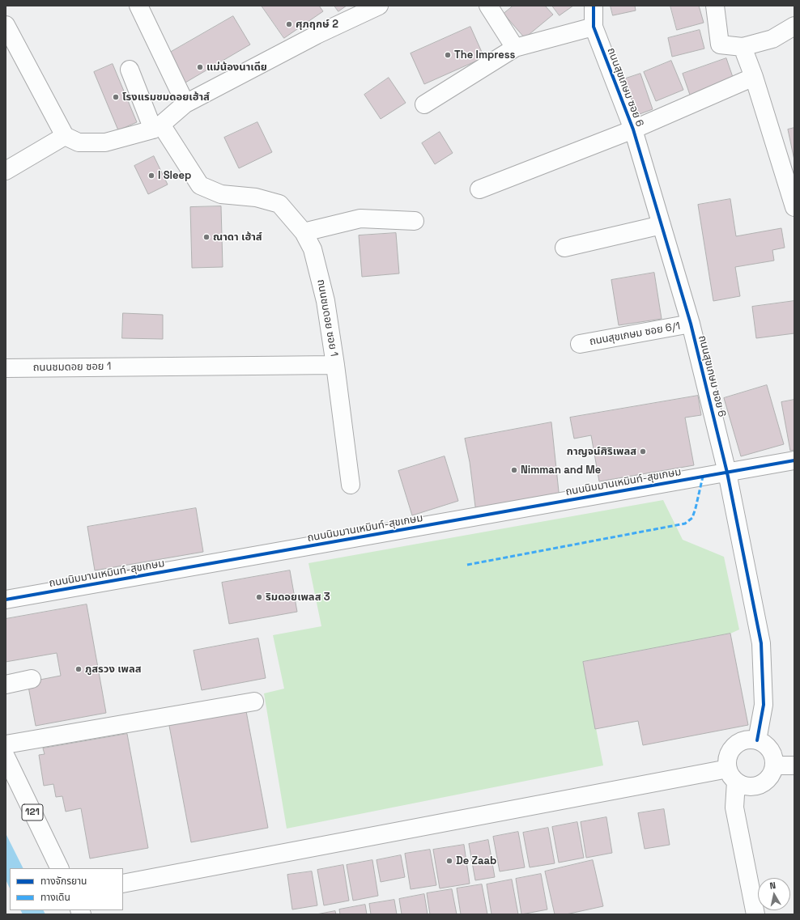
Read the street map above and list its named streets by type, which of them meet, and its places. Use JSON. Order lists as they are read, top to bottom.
{
  "streets": {
    "street": [
      "ถนนสุขเกษม ซอย 6",
      "ถนนชมดอย ซอย 1",
      "ถนนสุขเกษม ซอย 6/1",
      "ถนนนิมมานเหมินท์-สุขเกษม",
      "121"
    ]
  },
  "crossings": [
    ["ถนนสุขเกษม ซอย 6", "ถนนสุขเกษม ซอย 6/1"],
    ["ถนนสุขเกษม ซอย 6", "ถนนนิมมานเหมินท์-สุขเกษม"]
  ],
  "places": [
    "ศุภฤกษ์ 2",
    "The Impress",
    "แม่น้องนาเดีย",
    "โรงแรมชมดอยเฮ้าส์",
    "I Sleep",
    "ณาดา เฮ้าส์",
    "กาญจน์ศิริเพลส",
    "Nimman and Me",
    "ริมดอยเพลส 3",
    "ภูสรวง เพลส",
    "De Zaab"
  ],
  "legend": ["ทางจักรยาน", "ทางเดิน"],
  "north": "top"
}
